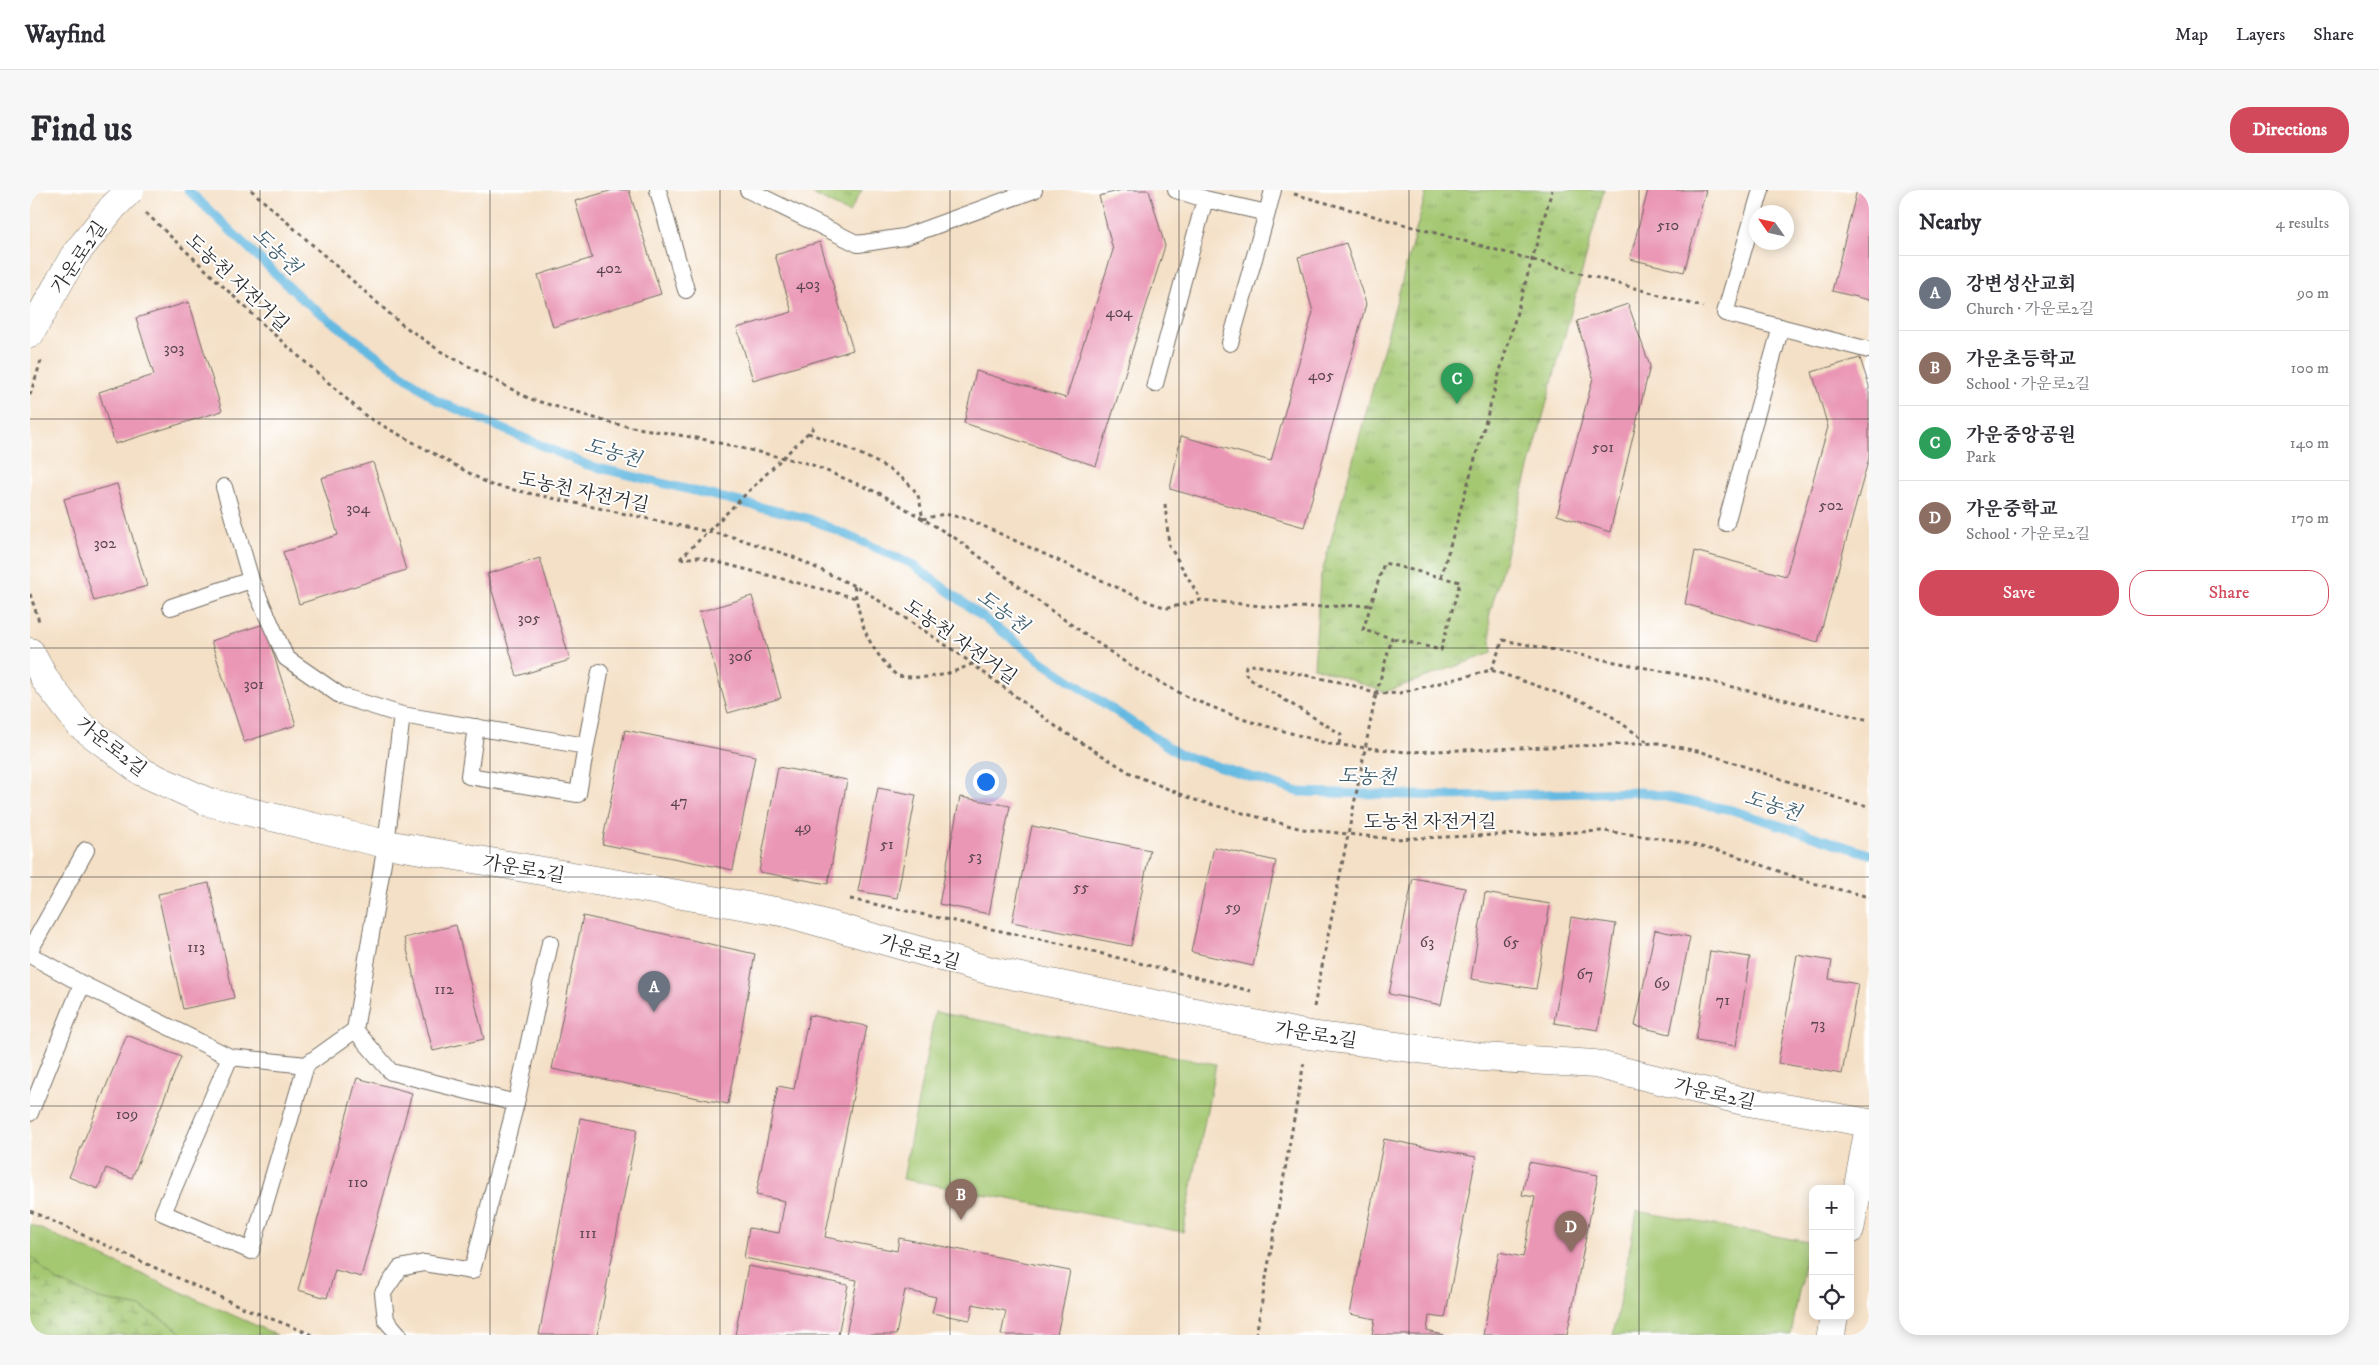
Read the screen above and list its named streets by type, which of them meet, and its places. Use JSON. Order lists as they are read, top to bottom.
{
  "streets": {
    "street": ["가운로2길"],
    "path": ["도농천 자전거길"]
  },
  "crossings": [
    ["가운로2길", "도농천 자전거길"]
  ],
  "water": ["도농천"],
  "house_numbers": [
    "510",
    "402",
    "403",
    "404",
    "303",
    "405",
    "501",
    "502",
    "304",
    "302",
    "305",
    "306",
    "301",
    "47",
    "49",
    "51",
    "53",
    "55",
    "59",
    "63",
    "65",
    "113",
    "67",
    "69",
    "112",
    "71",
    "73",
    "109",
    "110",
    "111"
  ],
  "north": "top left",
  "page": {
    "header": "Wayfind",
    "nav": ["Map", "Layers", "Share"],
    "buttons": [
      "Directions",
      ["Save", "Share"]
    ],
    "title": "Find us",
    "heading": ["Nearby", "4 results"],
    "list": [
      {
        "mark": "A",
        "name": "강변성산교회",
        "note": "Church · 가운로2길",
        "value": "90 m"
      },
      {
        "mark": "B",
        "name": "가운초등학교",
        "note": "School · 가운로2길",
        "value": "100 m"
      },
      {
        "mark": "C",
        "name": "가운중앙공원",
        "note": "Park",
        "value": "140 m"
      },
      {
        "mark": "D",
        "name": "가운중학교",
        "note": "School · 가운로2길",
        "value": "170 m"
      }
    ],
    "pins": [
      "C",
      "A",
      "B",
      "D"
    ],
    "map_buttons": ["+", "−"]
  }
}
